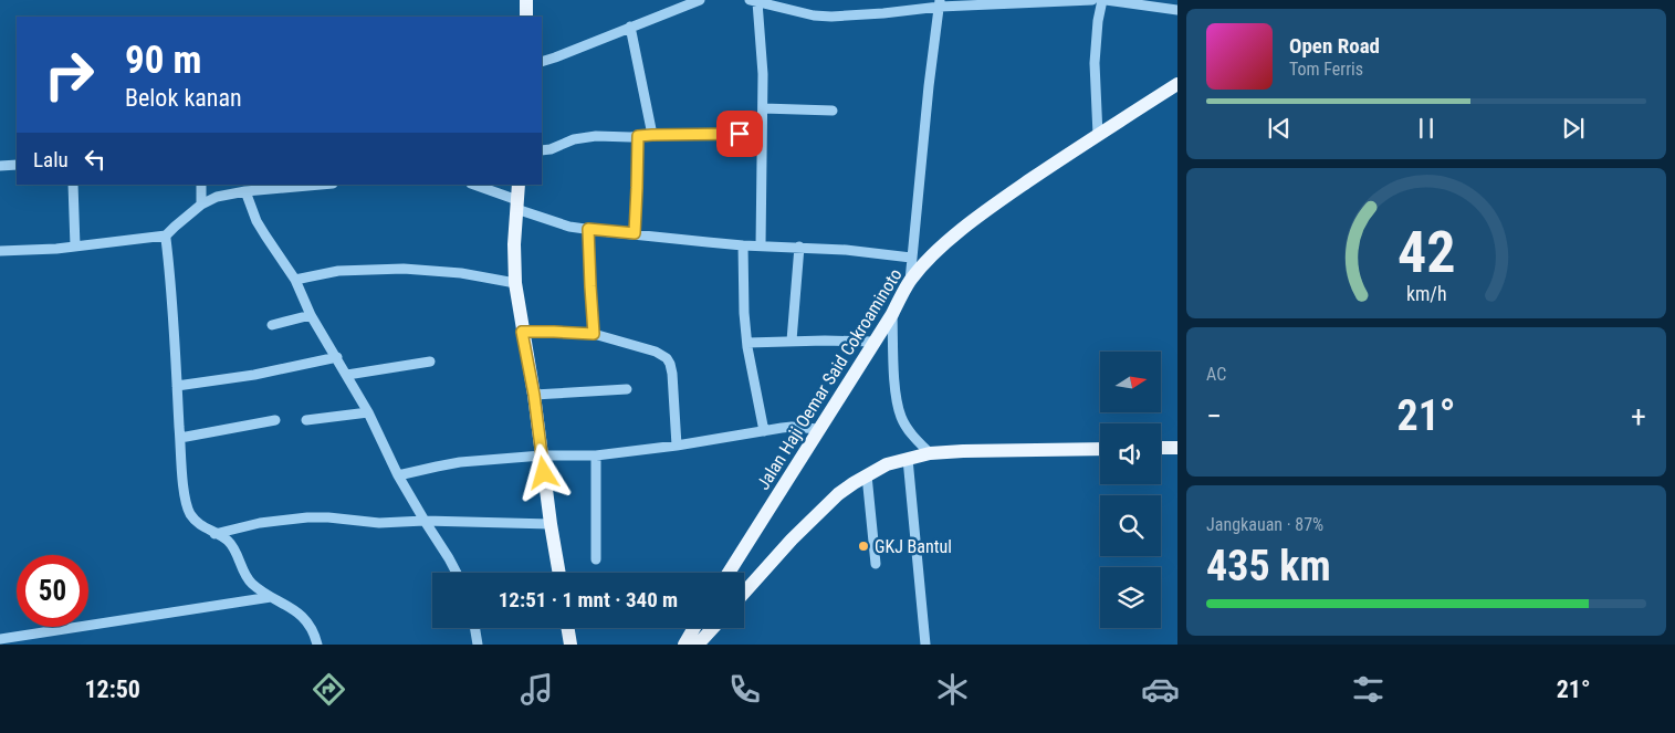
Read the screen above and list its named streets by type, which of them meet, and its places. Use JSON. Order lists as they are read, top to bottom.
{
  "streets": {
    "main road": ["Jalan Haji Oemar Said Cokroaminoto"]
  },
  "places": ["GKJ Bantul"],
  "north": "right",
  "page": {
    "turn": ["90 m", "Belok kanan"],
    "song": ["Open Road", "Tom Ferris"],
    "then": "Lalu",
    "tile": [
      "AC",
      ["Jangkauan · 87%", "435 km"]
    ],
    "heat": ["−", "21°", "+"],
    "limit": "50",
    "trip": "12:51 · 1 mnt · 340 m",
    "tabs": ["12:50", "21°"],
    "gauge": ["42", "km/h"]
  }
}
